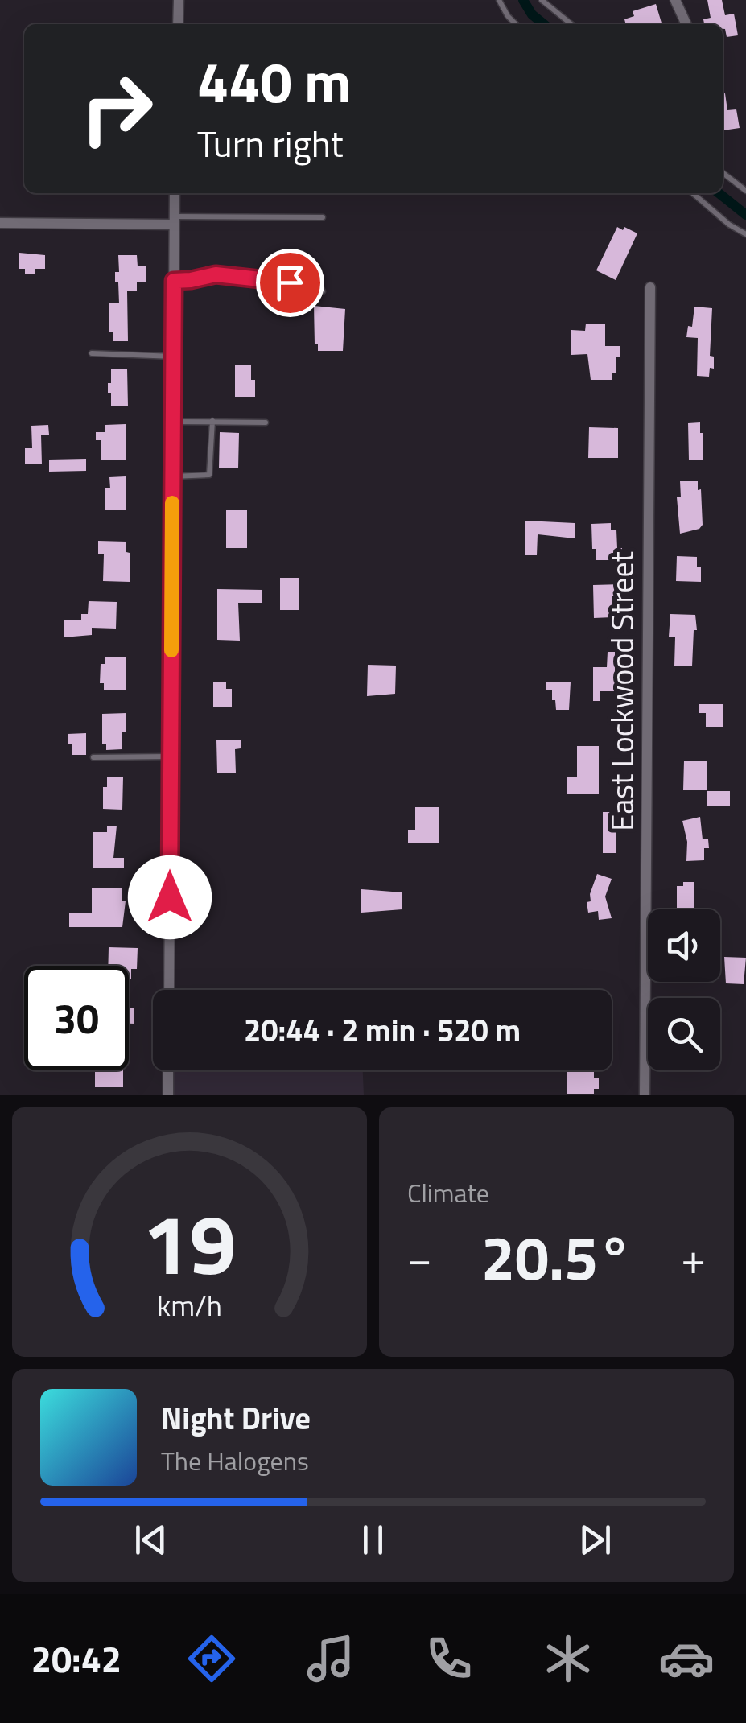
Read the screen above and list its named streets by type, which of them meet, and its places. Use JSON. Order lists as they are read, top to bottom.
{
  "streets": {
    "street": ["East Lockwood Street"]
  },
  "page": {
    "turn": ["440 m", "Turn right"],
    "limit": "30",
    "trip": "20:44 · 2 min · 520 m",
    "tile": "Climate",
    "heat": ["−", "20.5°", "+"],
    "song": ["Night Drive", "The Halogens"],
    "tabs": "20:42",
    "gauge": ["19", "km/h"]
  }
}
